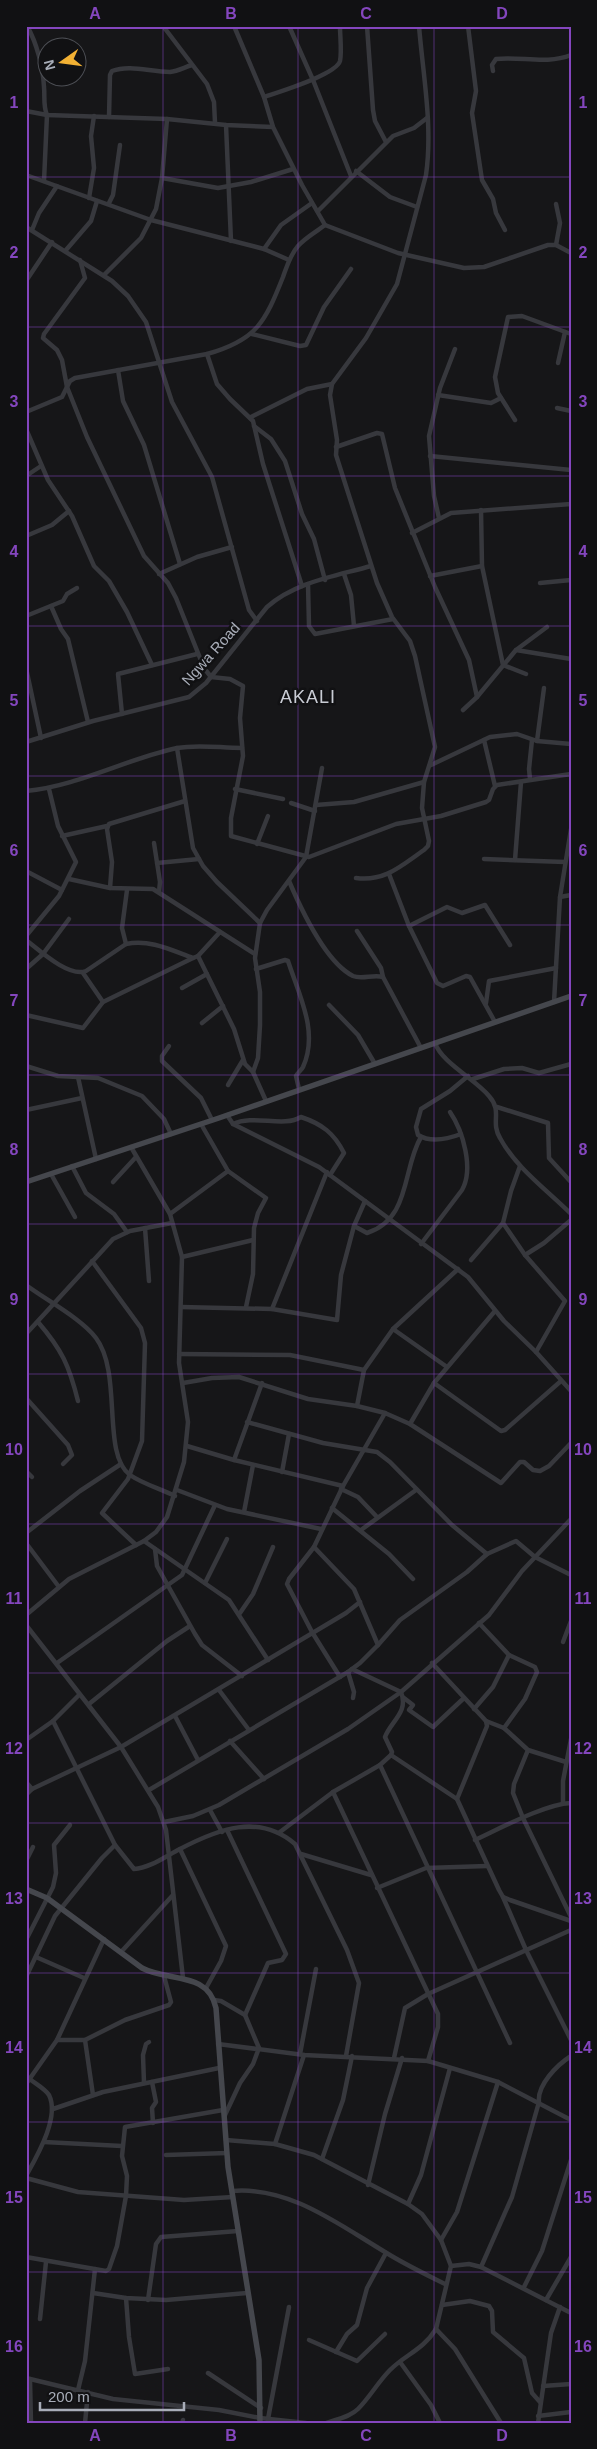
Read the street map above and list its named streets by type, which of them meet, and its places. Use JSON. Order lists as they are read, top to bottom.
{
  "streets": {
    "street": ["Ngwa Road"]
  },
  "districts": ["AKALI"],
  "scale_bar": "200 m",
  "north": "left",
  "grid": {
    "columns": [
      "A",
      "B",
      "C",
      "D"
    ],
    "rows": [
      "1",
      "2",
      "3",
      "4",
      "5",
      "6",
      "7",
      "8",
      "9",
      "10",
      "11",
      "12",
      "13",
      "14",
      "15",
      "16"
    ]
  }
}
